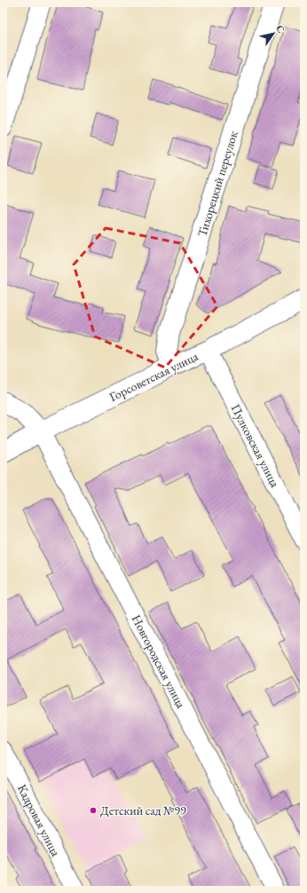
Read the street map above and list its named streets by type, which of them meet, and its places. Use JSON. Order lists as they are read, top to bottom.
{
  "streets": {
    "street": [
      "Тихорецкий переулок",
      "Горсоветская улица",
      "Пулковская улица",
      "Новгородская улица",
      "Кадровая улица"
    ]
  },
  "crossings": [
    ["Тихорецкий переулок", "Горсоветская улица"],
    ["Горсоветская улица", "Пулковская улица"],
    ["Горсоветская улица", "Новгородская улица"]
  ],
  "places": ["Детский сад №99"],
  "north": "top right"
}
